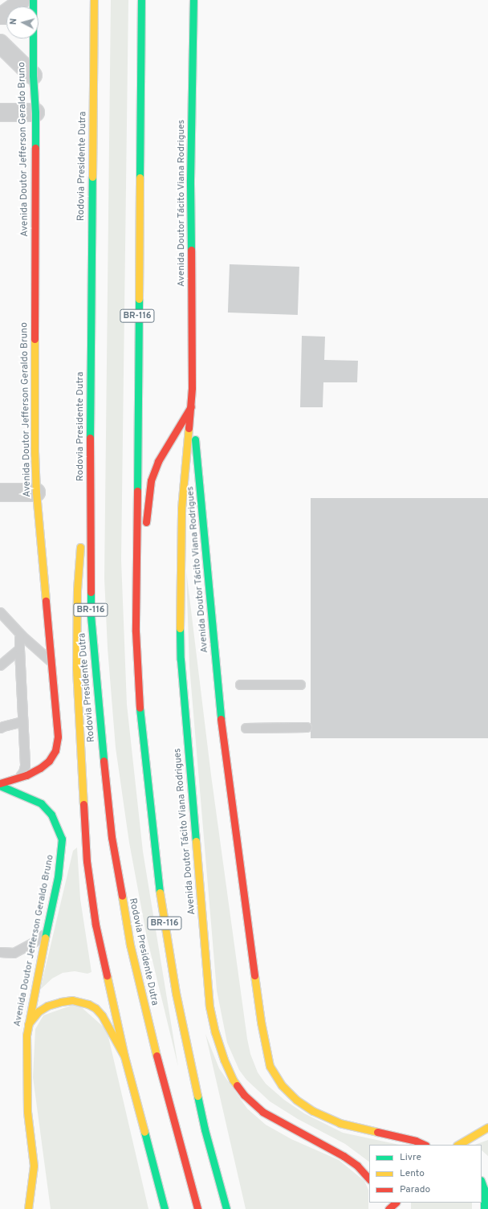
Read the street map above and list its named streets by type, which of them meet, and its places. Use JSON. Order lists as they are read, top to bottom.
{
  "streets": {
    "main road": [
      "Avenida Doutor Jefferson Geraldo Bruno",
      "Rodovia Presidente Dutra",
      "Avenida Doutor Tácito Viana Rodrigues",
      "BR-116"
    ]
  },
  "legend": ["Livre", "Lento", "Parado"],
  "north": "left"
}
